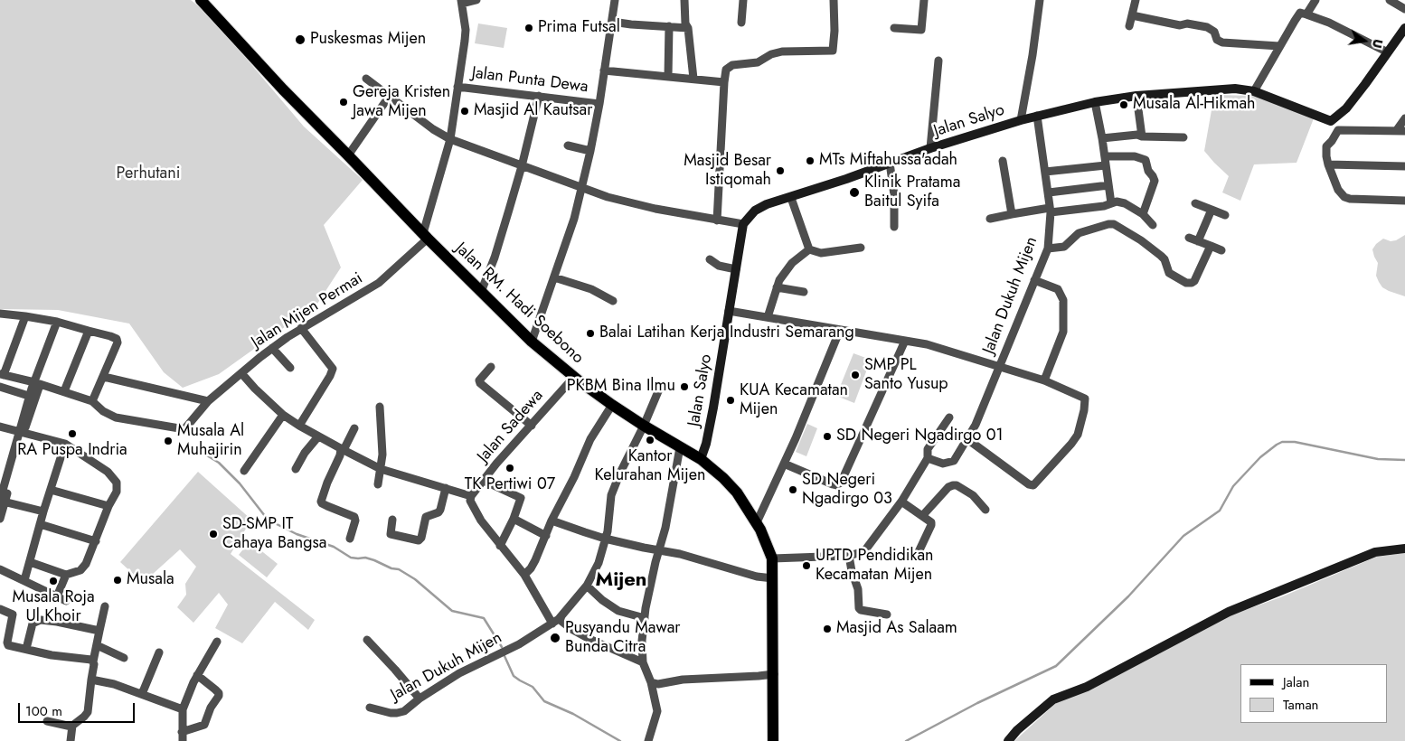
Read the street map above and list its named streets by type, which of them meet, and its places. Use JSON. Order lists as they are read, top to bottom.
{
  "streets": {
    "main road": ["Jalan RM. Hadi Soebono"],
    "street": [
      "Jalan Punta Dewa",
      "Jalan Salyo",
      "Jalan Dukuh Mijen",
      "Jalan Mijen Permai",
      "Jalan Sadewa"
    ]
  },
  "crossings": [
    ["Jalan Salyo", "Jalan Dukuh Mijen"],
    ["Jalan Salyo", "Jalan RM. Hadi Soebono"],
    ["Jalan Dukuh Mijen", "Jalan RM. Hadi Soebono"],
    ["Jalan RM. Hadi Soebono", "Jalan Mijen Permai"],
    ["Jalan RM. Hadi Soebono", "Jalan Sadewa"]
  ],
  "districts": ["Mijen"],
  "parks": ["Perhutani"],
  "places": [
    "Prima Futsal",
    "Puskesmas Mijen",
    "Gereja Kristen Jawa Mijen",
    "Musala Al-Hikmah",
    "Masjid Al Kautsar",
    "MTs Miftahussa'adah",
    "Masjid Besar Istiqomah",
    "Klinik Pratama Baitul Syifa",
    "Balai Latihan Kerja Industri Semarang",
    "SMP PL Santo Yusup",
    "PKBM Bina Ilmu",
    "KUA Kecamatan Mijen",
    "RA Puspa Indria",
    "SD Negeri Ngadirgo 01",
    "Kantor Kelurahan Mijen",
    "Musala Al Muhajirin",
    "TK Pertiwi 07",
    "SD Negeri Ngadirgo 03",
    "SD-SMP IT Cahaya Bangsa",
    "UPTD Pendidikan Kecamatan Mijen",
    "Musala",
    "Musala Roja Ul Khoir",
    "Masjid As Salaam",
    "Pusyandu Mawar Bunda Citra"
  ],
  "legend": ["Jalan", "Taman"],
  "scale_bar": "100 m",
  "north": "right"
}
